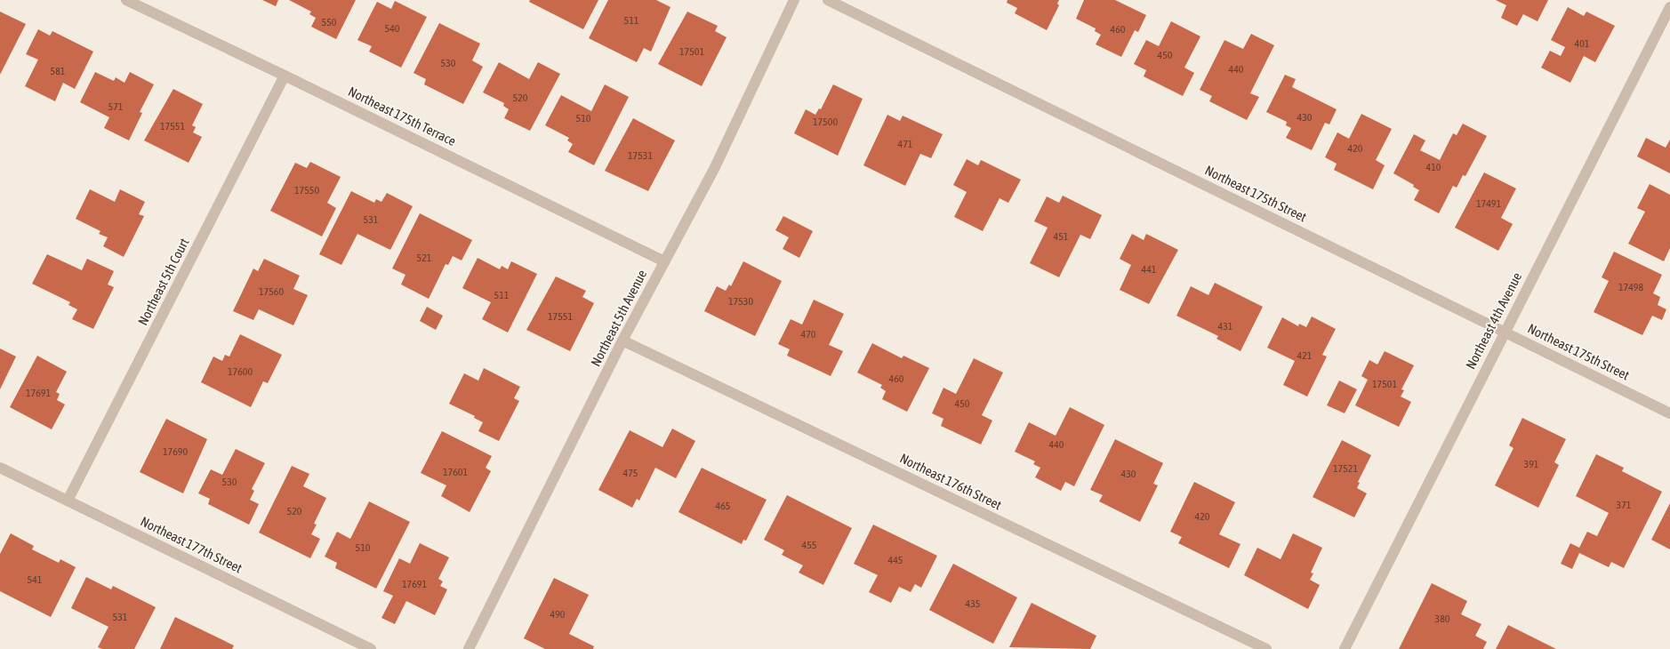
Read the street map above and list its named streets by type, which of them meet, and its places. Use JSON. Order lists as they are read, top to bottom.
{
  "streets": {
    "street": [
      "Northeast 175th Terrace",
      "Northeast 175th Street",
      "Northeast 5th Court",
      "Northeast 5th Avenue",
      "Northeast 4th Avenue",
      "Northeast 176th Street",
      "Northeast 177th Street"
    ]
  },
  "crossings": [
    ["Northeast 175th Terrace", "Northeast 5th Court"],
    ["Northeast 175th Terrace", "Northeast 5th Avenue"],
    ["Northeast 175th Street", "Northeast 4th Avenue"],
    ["Northeast 5th Court", "Northeast 177th Street"],
    ["Northeast 5th Avenue", "Northeast 176th Street"]
  ],
  "house_numbers": [
    "511",
    "550",
    "540",
    "460",
    "401",
    "17501",
    "450",
    "530",
    "440",
    "581",
    "520",
    "571",
    "430",
    "510",
    "17500",
    "17551",
    "471",
    "420",
    "17531",
    "410",
    "17550",
    "17491",
    "531",
    "451",
    "521",
    "441",
    "17498",
    "17560",
    "511",
    "17530",
    "17551",
    "431",
    "470",
    "421",
    "17600",
    "460",
    "17501",
    "17691",
    "450",
    "440",
    "17690",
    "391",
    "17521",
    "17601",
    "475",
    "430",
    "530",
    "371",
    "465",
    "520",
    "420",
    "455",
    "510",
    "445",
    "541",
    "17691",
    "435",
    "490",
    "531",
    "380"
  ]
}
